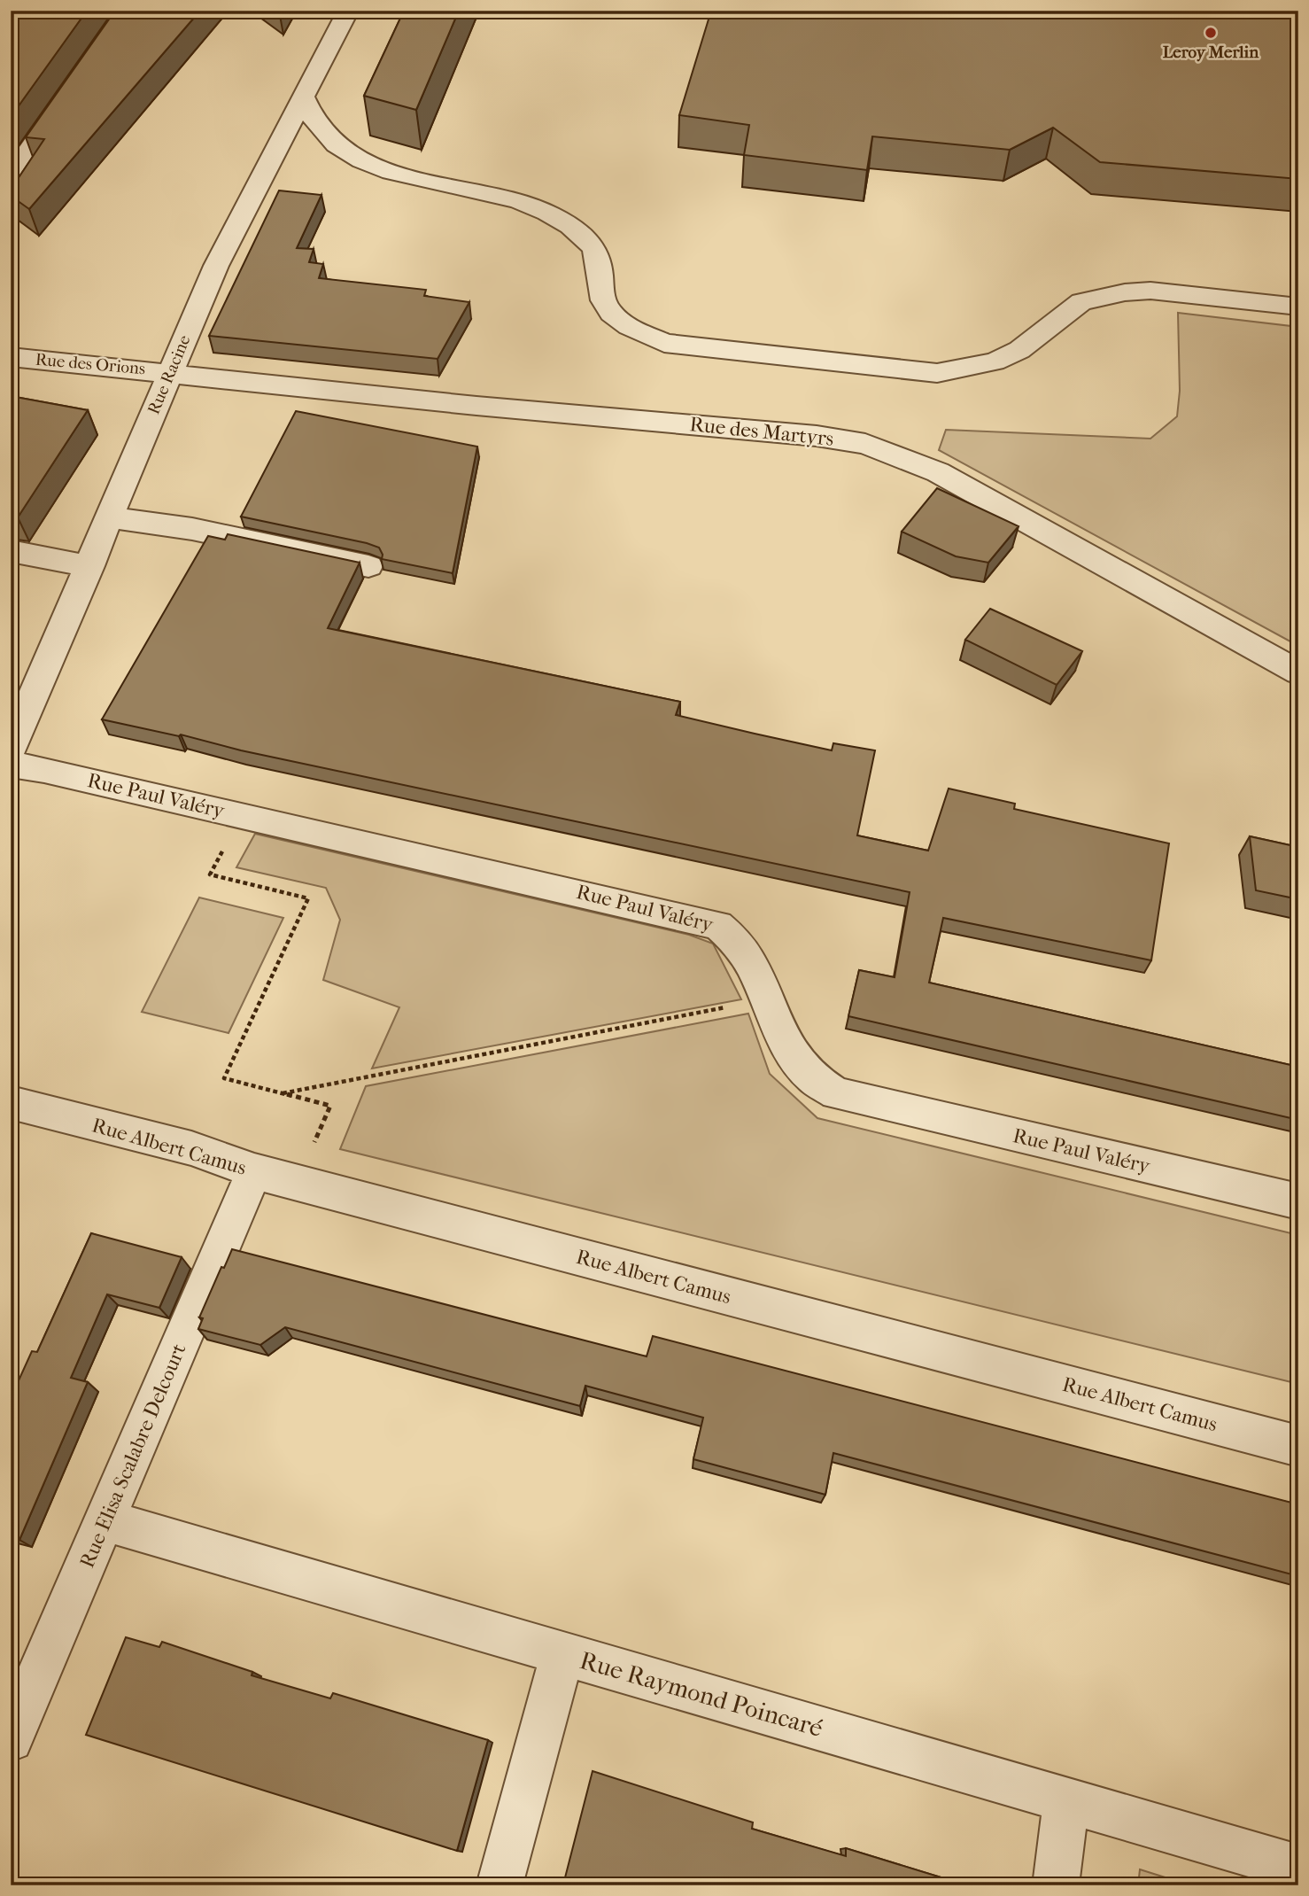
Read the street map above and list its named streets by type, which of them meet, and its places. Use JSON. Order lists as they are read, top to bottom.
{
  "streets": {
    "street": [
      "Rue des Orions",
      "Rue Racine",
      "Rue des Martyrs",
      "Rue Paul Valéry",
      "Rue Albert Camus",
      "Rue Elisa Scalabre Delcourt",
      "Rue Raymond Poincaré"
    ]
  },
  "crossings": [
    ["Rue des Orions", "Rue Racine"],
    ["Rue des Orions", "Rue des Martyrs"],
    ["Rue Racine", "Rue des Martyrs"],
    ["Rue Racine", "Rue Paul Valéry"],
    ["Rue Albert Camus", "Rue Elisa Scalabre Delcourt"],
    ["Rue Elisa Scalabre Delcourt", "Rue Raymond Poincaré"]
  ],
  "places": ["Leroy Merlin"]
}
